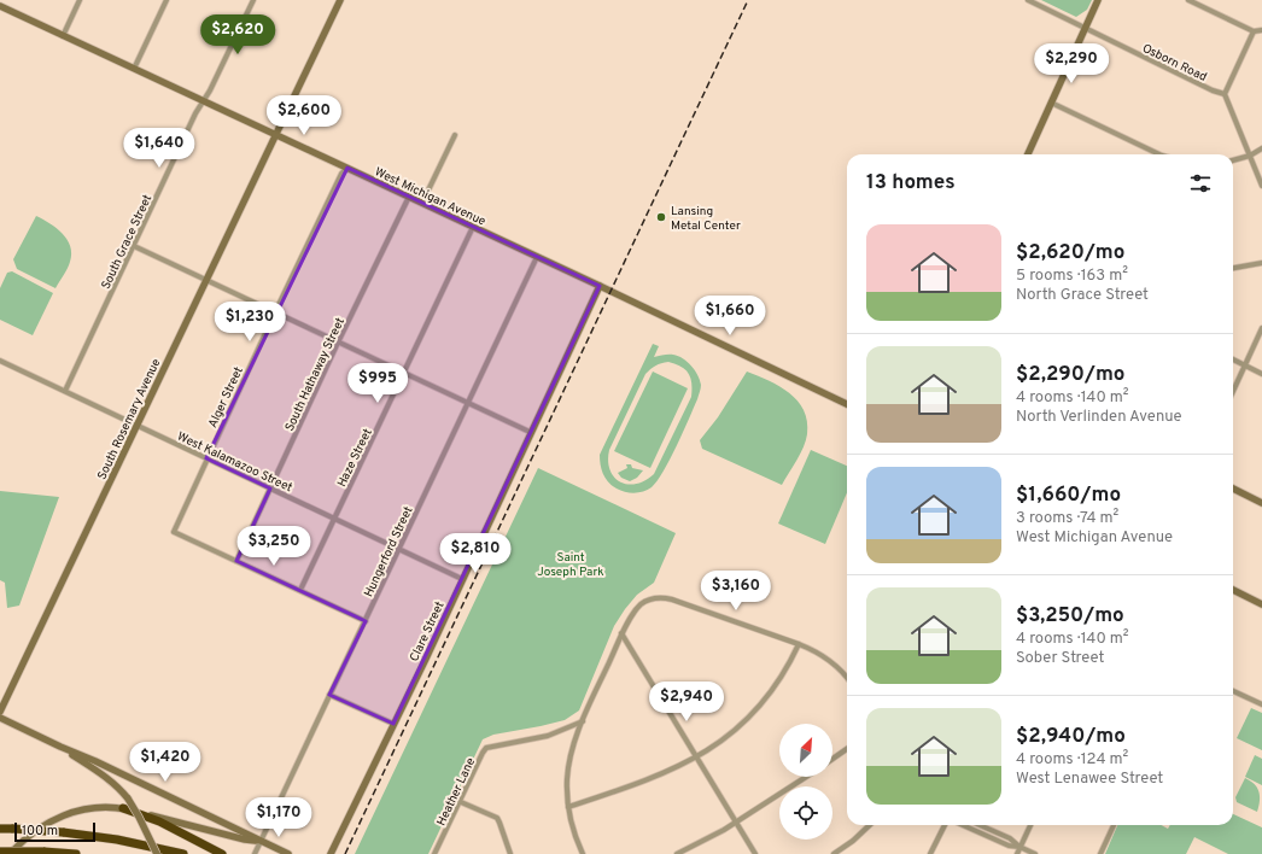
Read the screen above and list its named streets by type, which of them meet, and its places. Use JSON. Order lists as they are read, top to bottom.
{
  "streets": {
    "street": [
      "Osborn Road",
      "West Michigan Avenue",
      "South Grace Street",
      "South Hathaway Street",
      "Alger Street",
      "South Rosemary Avenue",
      "Haze Street",
      "West Kalamazoo Street",
      "Hungerford Street",
      "Clare Street",
      "Heather Lane"
    ]
  },
  "crossings": [
    ["West Michigan Avenue", "South Grace Street"],
    ["West Michigan Avenue", "South Hathaway Street"],
    ["West Michigan Avenue", "Alger Street"],
    ["West Michigan Avenue", "South Rosemary Avenue"],
    ["West Michigan Avenue", "Haze Street"],
    ["West Michigan Avenue", "Hungerford Street"],
    ["West Michigan Avenue", "Clare Street"],
    ["South Grace Street", "West Kalamazoo Street"],
    ["South Hathaway Street", "Alger Street"],
    ["South Hathaway Street", "West Kalamazoo Street"],
    ["Alger Street", "West Kalamazoo Street"],
    ["South Rosemary Avenue", "West Kalamazoo Street"],
    ["Haze Street", "West Kalamazoo Street"],
    ["West Kalamazoo Street", "Hungerford Street"],
    ["West Kalamazoo Street", "Clare Street"]
  ],
  "parks": ["Saint Joseph Park"],
  "places": ["Lansing Metal Center"],
  "scale_bar": "100 m",
  "north": "top right",
  "page": {
    "price": [
      "$2,620",
      "$2,290",
      "$2,600",
      "$1,640",
      "$1,660",
      "$1,230",
      "$995",
      "$3,250",
      "$2,810",
      "$3,160",
      "$2,940",
      "$1,420",
      "$1,170"
    ],
    "heading": "13 homes",
    "list": [
      {
        "name": "$2,620/mo",
        "note": "5 rooms · 163 m² · North Grace Street"
      },
      {
        "name": "$2,290/mo",
        "note": "4 rooms · 140 m² · North Verlinden Avenue"
      },
      {
        "name": "$1,660/mo",
        "note": "3 rooms · 74 m² · West Michigan Avenue"
      },
      {
        "name": "$3,250/mo",
        "note": "4 rooms · 140 m² · Sober Street"
      },
      {
        "name": "$2,940/mo",
        "note": "4 rooms · 124 m² · West Lenawee Street"
      }
    ],
    "scale": "100 m"
  }
}
